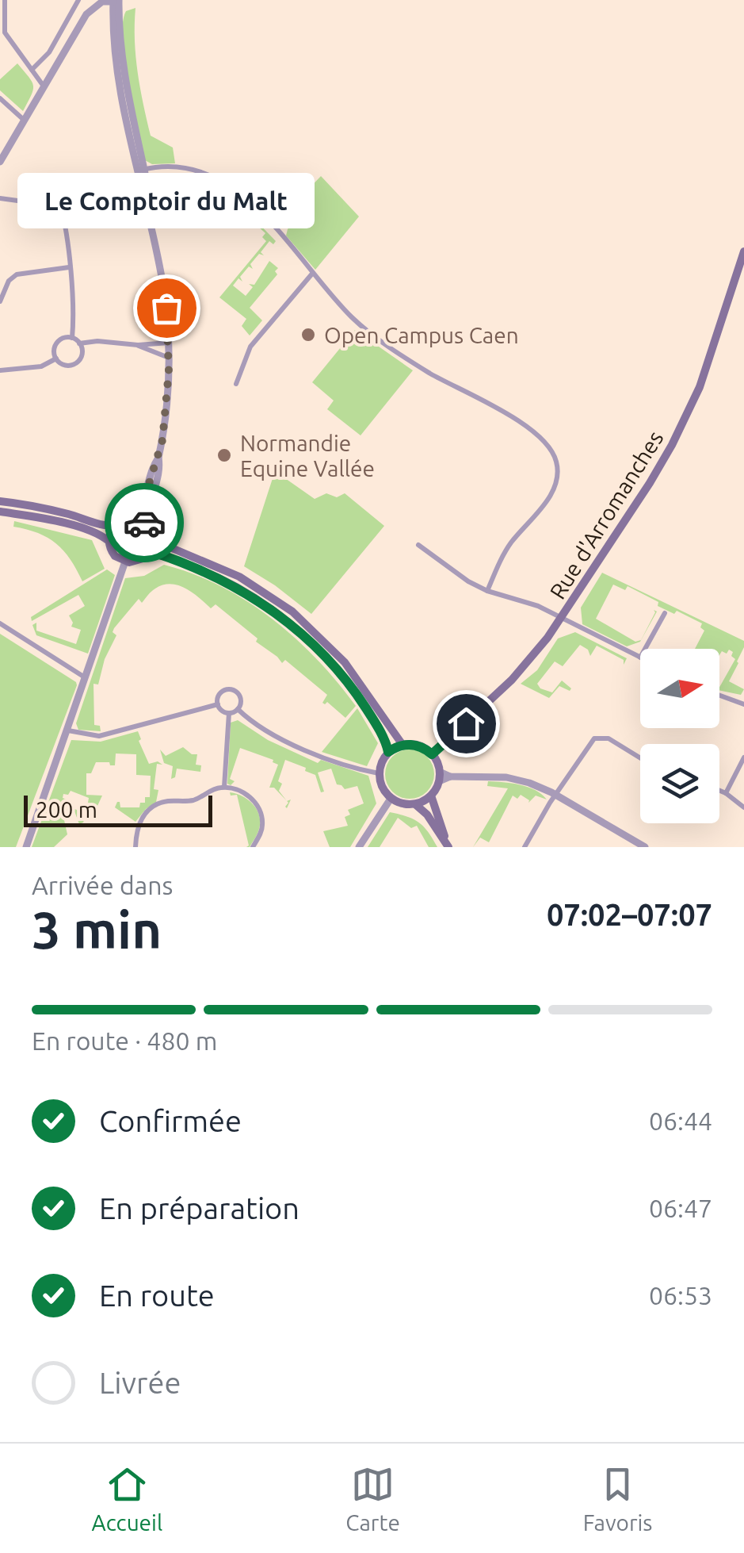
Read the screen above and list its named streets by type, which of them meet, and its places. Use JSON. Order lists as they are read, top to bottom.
{
  "streets": {
    "main road": ["Rue d'Arromanches"]
  },
  "places": ["Le Comptoir du Malt", "Open Campus Caen", "Normandie Equine Vallée"],
  "scale_bar": "200 m",
  "north": "right",
  "page": {
    "bubble": "Le Comptoir du Malt",
    "scale": "200 m",
    "heading": ["3 min", "Arrivée dans", "07:02–07:07"],
    "bar": "En route · 480 m",
    "list": [
      ["Confirmée", "06:44"],
      ["En préparation", "06:47"],
      ["En route", "06:53"],
      "Livrée"
    ],
    "tabs": ["Accueil", "Carte", "Favoris"]
  }
}
